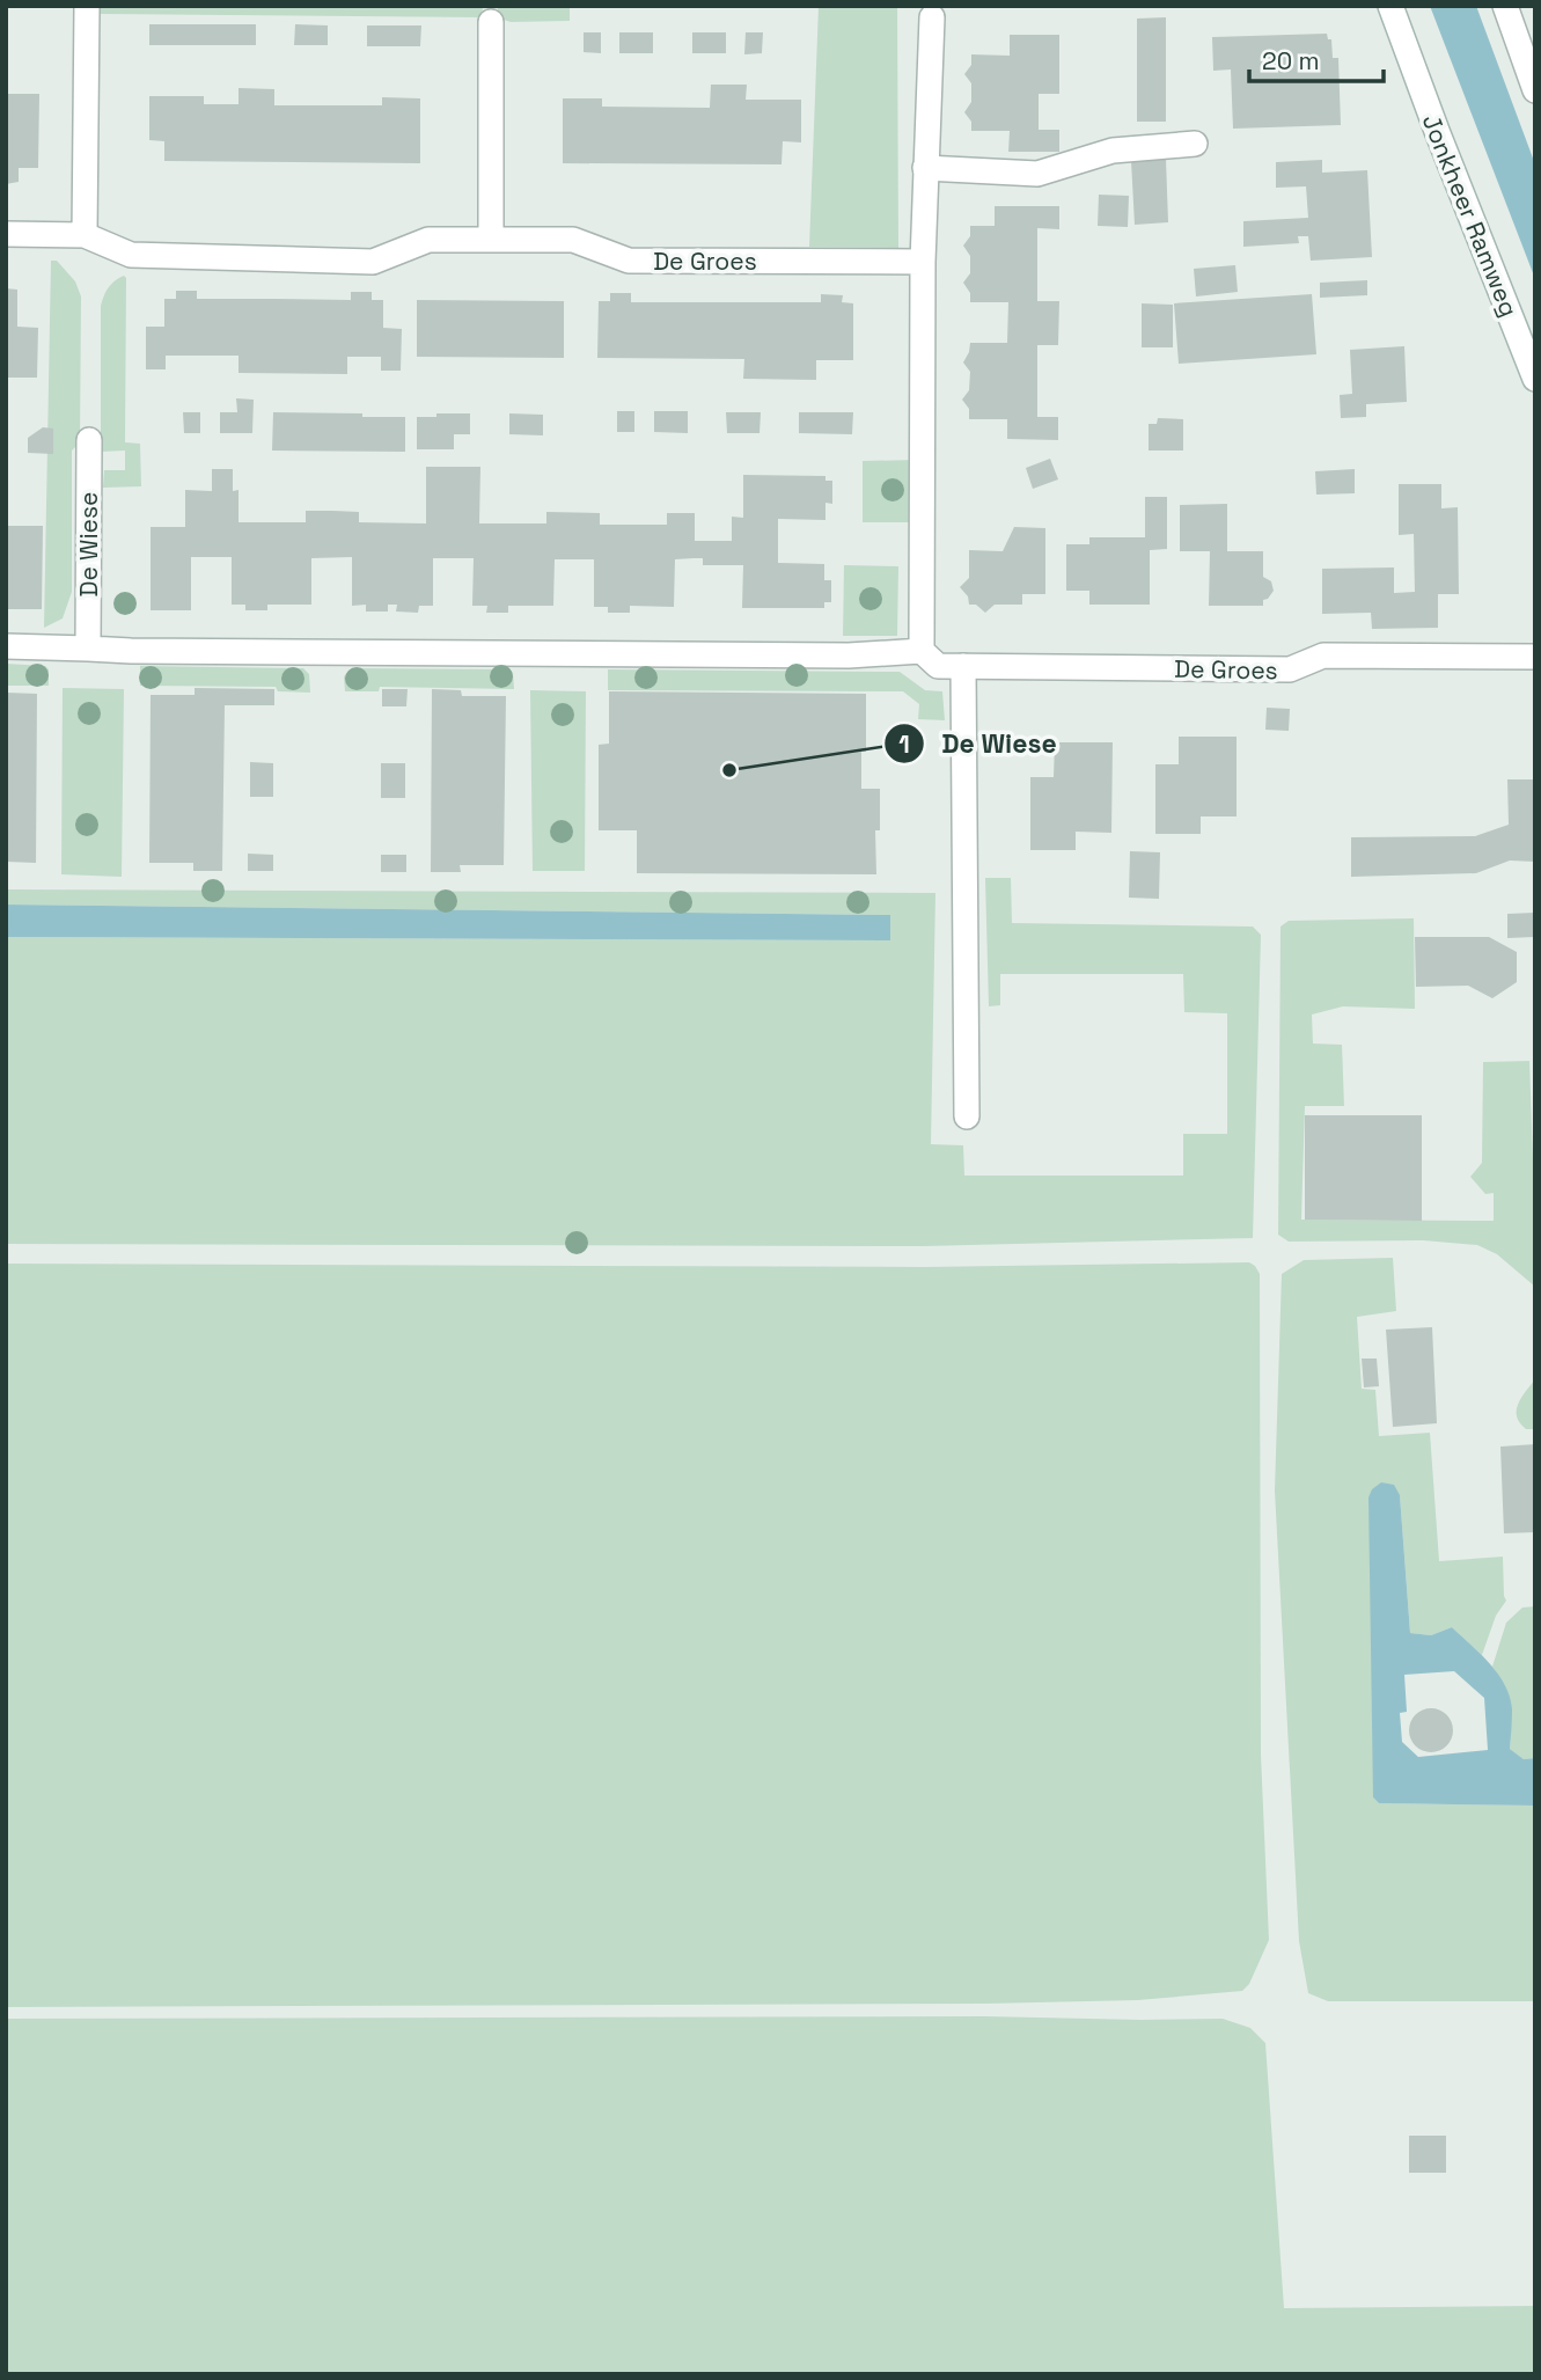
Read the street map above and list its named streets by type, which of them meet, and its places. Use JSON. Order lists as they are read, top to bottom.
{
  "streets": {
    "street": ["Jonkheer Ramweg", "De Groes", "De Wiese"]
  },
  "places": ["De Wiese"],
  "scale_bar": "20 m"
}
